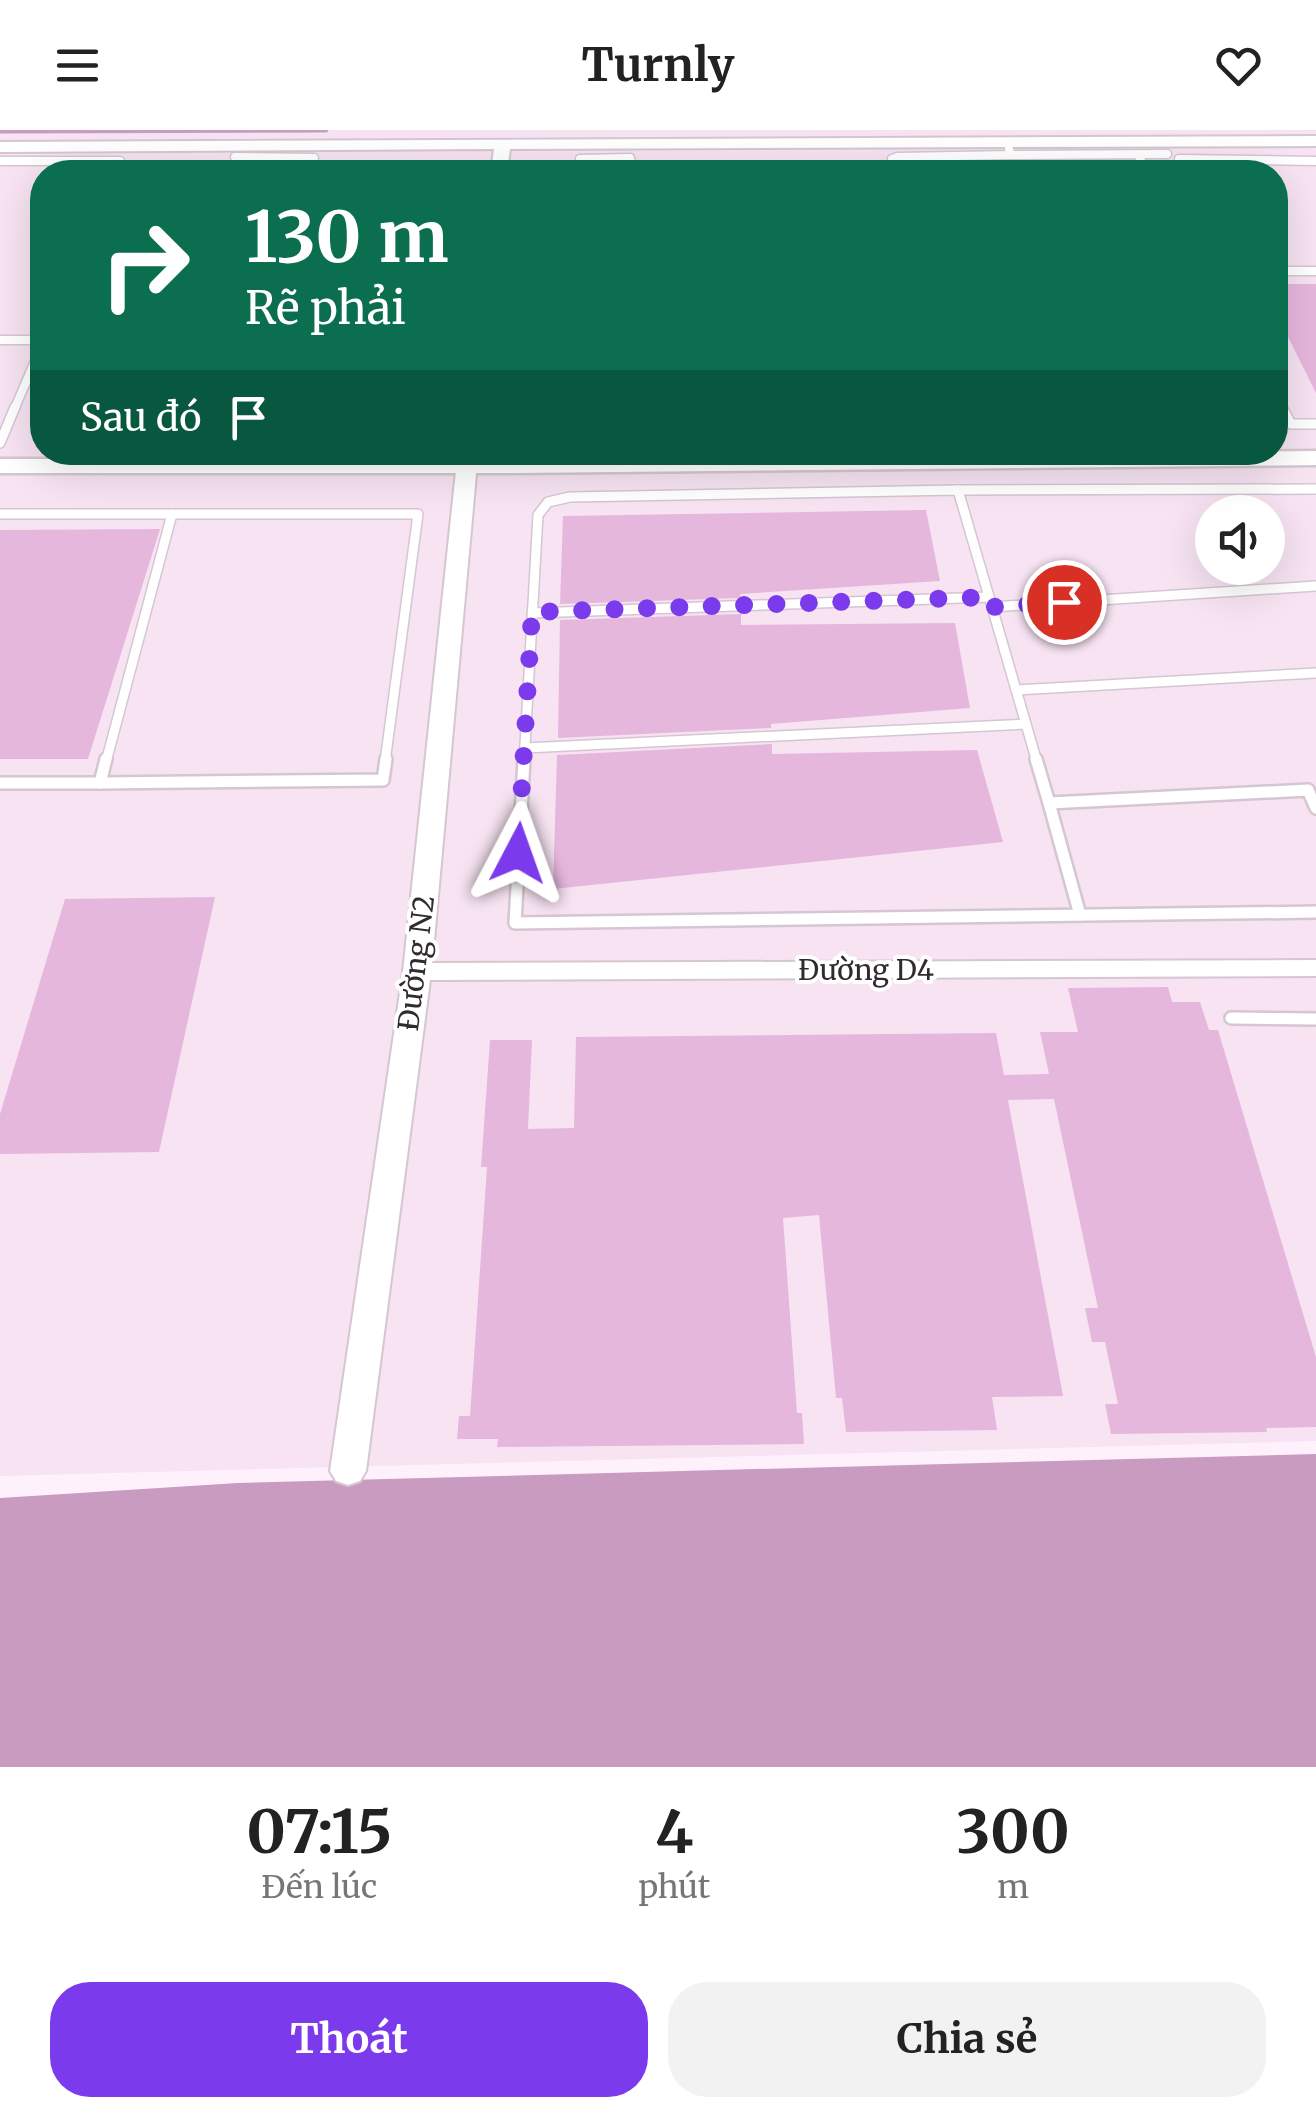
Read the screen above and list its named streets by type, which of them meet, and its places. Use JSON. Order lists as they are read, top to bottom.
{
  "streets": {
    "street": ["Đường N2", "Đường D4"]
  },
  "crossings": [
    ["Đường N2", "Đường D4"]
  ],
  "page": {
    "header": "Turnly",
    "turn": ["130 m", "Rẽ phải"],
    "then": "Sau đó",
    "eta": [
      "07:15",
      "Đến lúc",
      "4",
      "phút",
      "300",
      "m"
    ],
    "buttons": ["Thoát", "Chia sẻ"]
  }
}
